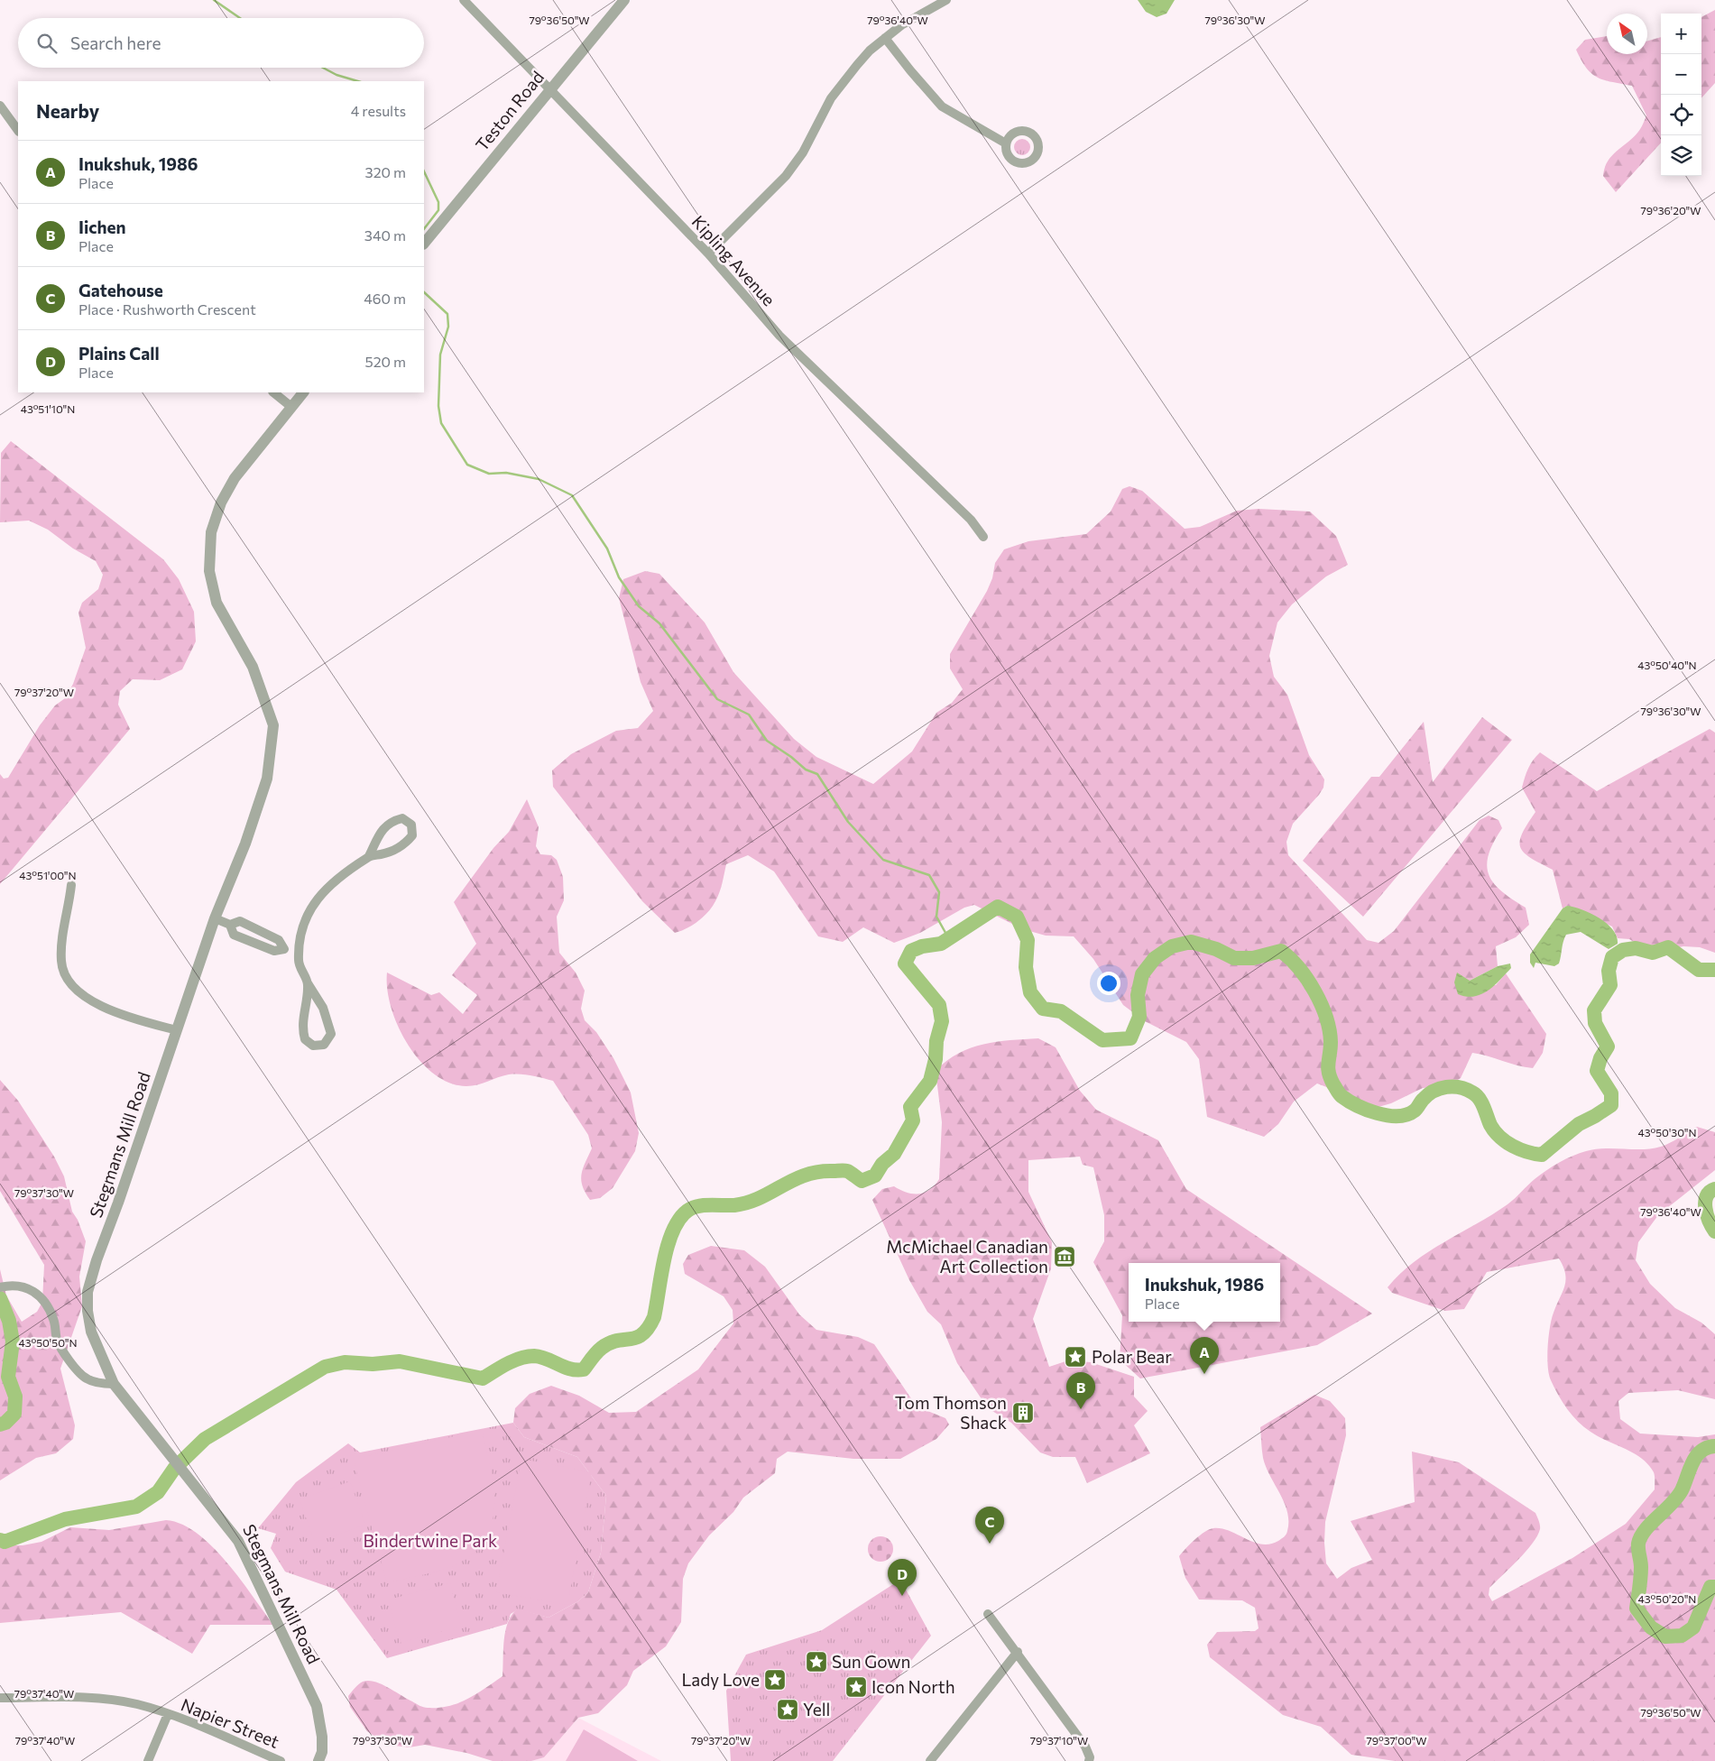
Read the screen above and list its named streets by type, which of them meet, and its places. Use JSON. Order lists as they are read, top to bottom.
{
  "streets": {
    "street": [
      "Teston Road",
      "Kipling Avenue",
      "Stegmans Mill Road",
      "Napier Street"
    ]
  },
  "crossings": [
    ["Teston Road", "Kipling Avenue"]
  ],
  "parks": ["Bindertwine Park"],
  "places": {
    "museum": ["McMichael Canadian Art Collection"],
    "place": [
      "Polar Bear",
      "Sun Gown",
      "Lady Love",
      "Icon North",
      "Yell"
    ],
    "building": ["Tom Thomson Shack"]
  },
  "north": "top left",
  "page": {
    "map_buttons": ["+", "−"],
    "search": "Search here",
    "heading": ["Nearby", "4 results"],
    "list": [
      {
        "mark": "A",
        "name": "Inukshuk, 1986",
        "note": "Place",
        "value": "320 m"
      },
      {
        "mark": "B",
        "name": "Iichen",
        "note": "Place",
        "value": "340 m"
      },
      {
        "mark": "C",
        "name": "Gatehouse",
        "note": "Place · Rushworth Crescent",
        "value": "460 m"
      },
      {
        "mark": "D",
        "name": "Plains Call",
        "note": "Place",
        "value": "520 m"
      }
    ],
    "popup": ["Inukshuk, 1986", "Place"],
    "pins": [
      "A",
      "B",
      "C",
      "D"
    ]
  },
  "coordinates": [
    "79°36'50\"W",
    "79°36'40\"W",
    "79°36'30\"W",
    "79°36'20\"W",
    "43°51'10\"N",
    "43°50'40\"N",
    "79°37'20\"W",
    "43°51'00\"N",
    "43°50'30\"N",
    "79°37'30\"W",
    "43°50'50\"N",
    "43°50'20\"N",
    "79°37'40\"W",
    "79°37'10\"W",
    "79°37'00\"W"
  ]
}
